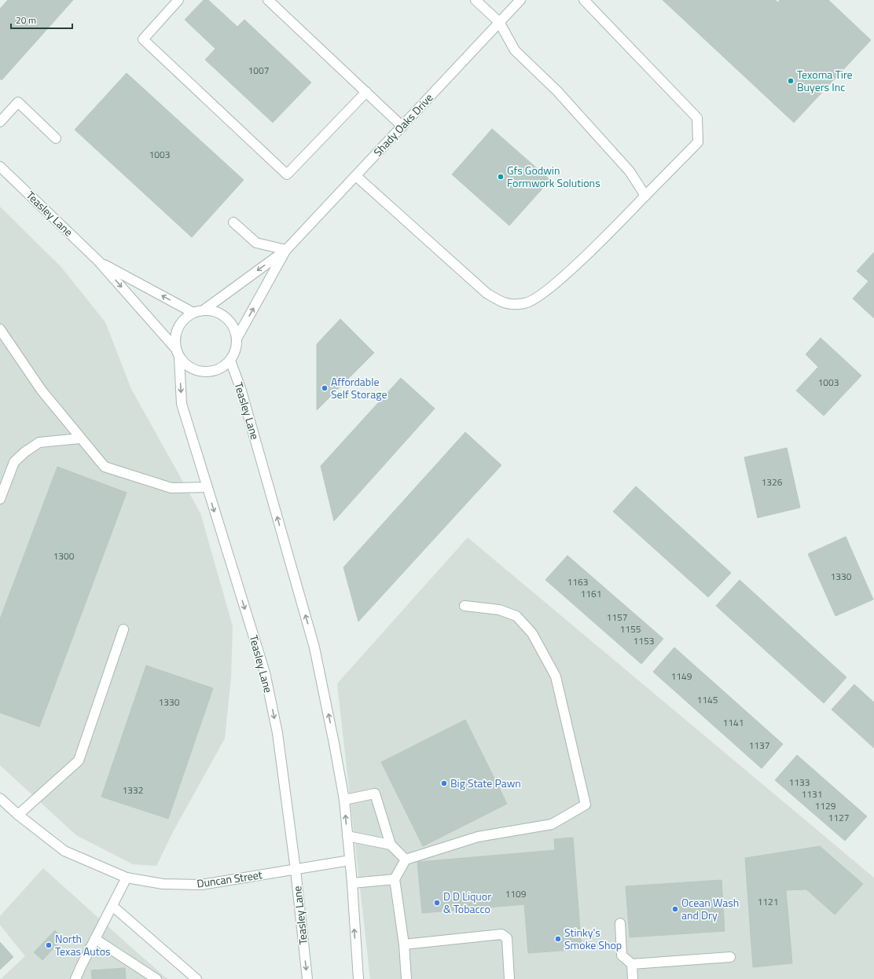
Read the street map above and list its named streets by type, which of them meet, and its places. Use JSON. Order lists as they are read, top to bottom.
{
  "streets": {
    "street": ["Shady Oaks Drive", "Teasley Lane", "Duncan Street"]
  },
  "crossings": [
    ["Shady Oaks Drive", "Teasley Lane"],
    ["Teasley Lane", "Duncan Street"]
  ],
  "places": [
    "Texoma Tire Buyers Inc",
    "Gfs Godwin Formwork Solutions",
    "Affordable Self Storage",
    "Big State Pawn",
    "D D Liquor & Tobacco",
    "Ocean Wash and Dry",
    "Stinky's Smoke Shop",
    "North Texas Autos"
  ],
  "house_numbers": [
    "1007",
    "1003",
    "1003",
    "1326",
    "1300",
    "1330",
    "1163",
    "1161",
    "1157",
    "1155",
    "1153",
    "1149",
    "1145",
    "1330",
    "1141",
    "1137",
    "1133",
    "1332",
    "1131",
    "1129",
    "1127",
    "1109",
    "1121"
  ],
  "scale_bar": "20 m"
}
